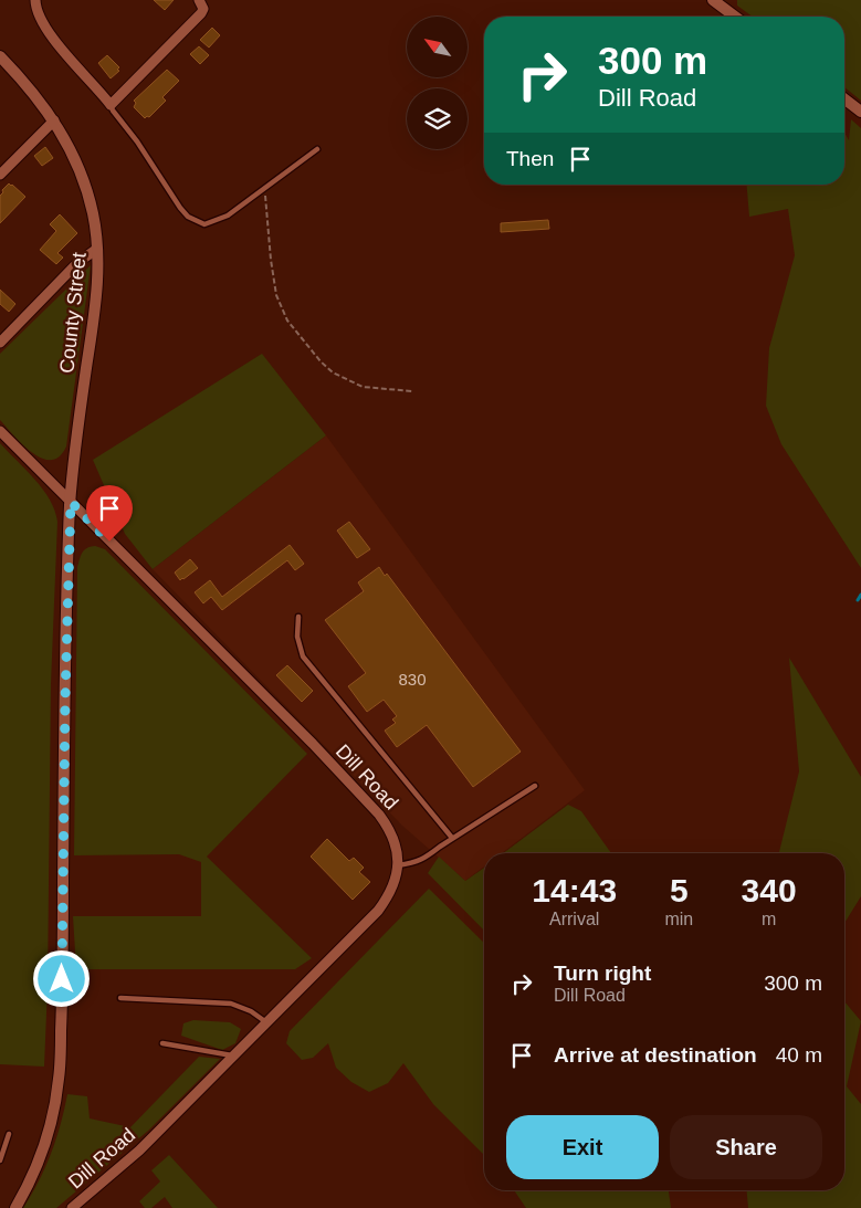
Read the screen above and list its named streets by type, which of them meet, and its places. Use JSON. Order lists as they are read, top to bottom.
{
  "streets": {
    "street": ["County Street", "Dill Road"]
  },
  "crossings": [
    ["County Street", "Dill Road"]
  ],
  "house_numbers": ["830"],
  "north": "top left",
  "page": {
    "turn": ["300 m", "Dill Road"],
    "then": "Then",
    "eta": [
      "14:43",
      "Arrival",
      "5",
      "min",
      "340",
      "m"
    ],
    "list": [
      {
        "name": "Turn right",
        "note": "Dill Road",
        "value": "300 m"
      },
      {
        "name": "Arrive at destination",
        "value": "40 m"
      }
    ],
    "buttons": ["Exit", "Share"]
  }
}
